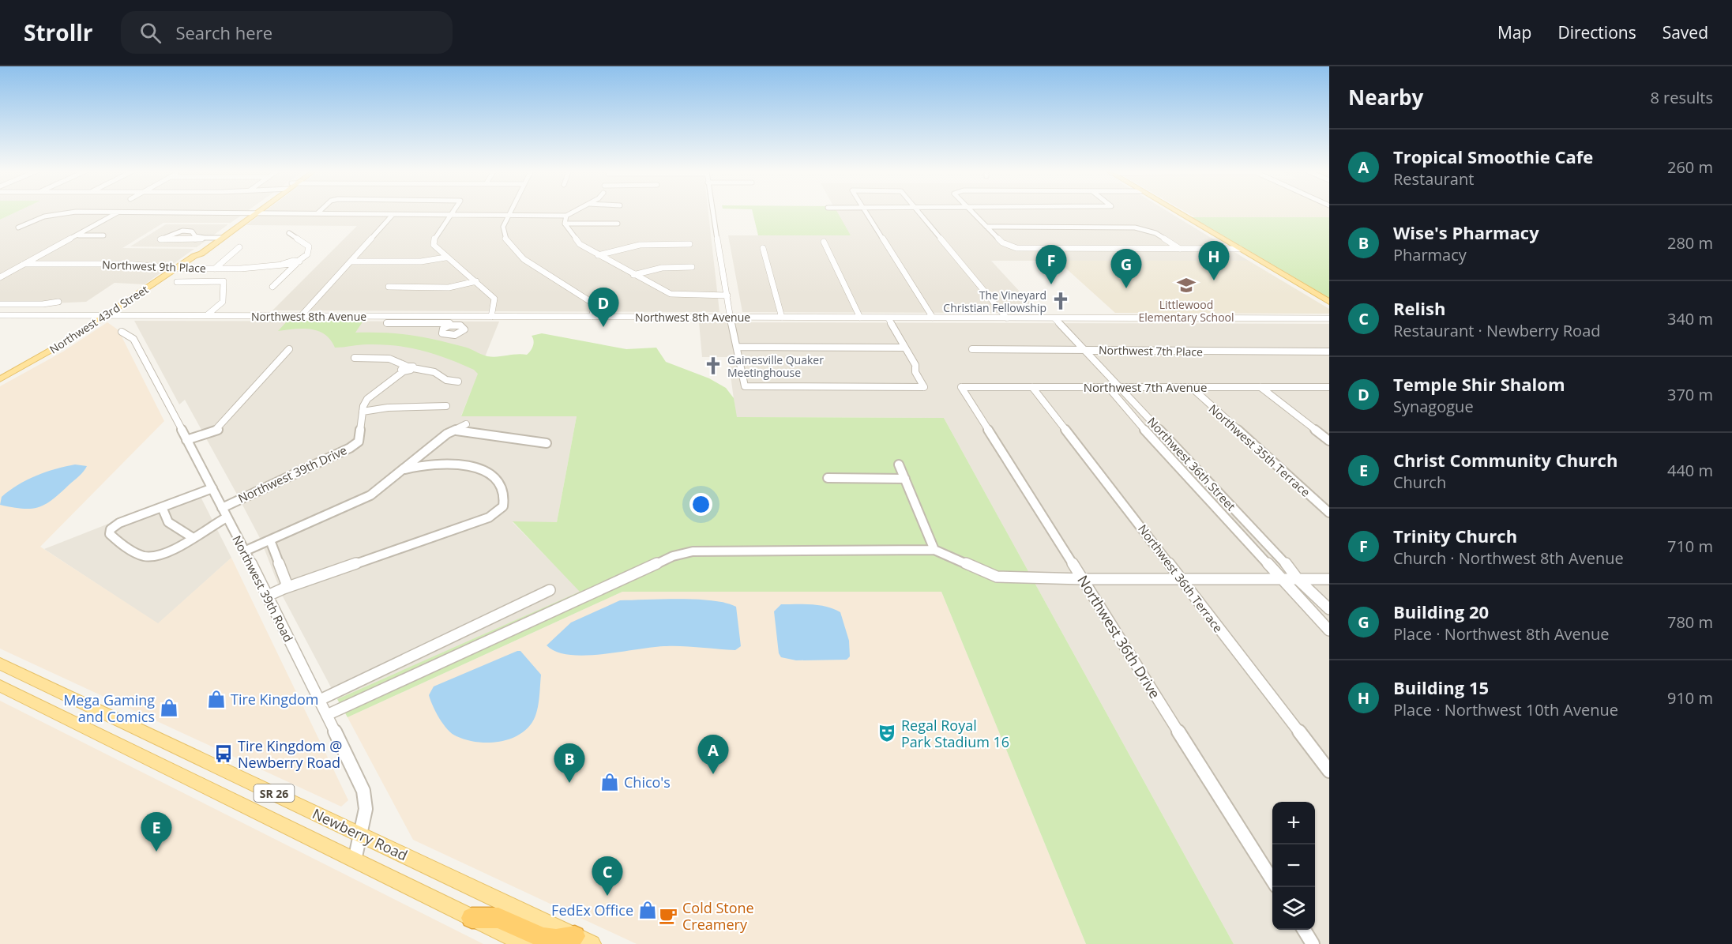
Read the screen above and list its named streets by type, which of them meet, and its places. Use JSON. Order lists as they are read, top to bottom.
{
  "streets": {
    "main road": ["Northwest 43rd Street", "SR 26", "Newberry Road"],
    "street": [
      "Northwest 9th Place",
      "Northwest 8th Avenue",
      "Northwest 7th Place",
      "Northwest 7th Avenue",
      "Northwest 35th Terrace",
      "Northwest 36th Street",
      "Northwest 39th Drive",
      "Northwest 36th Terrace",
      "Northwest 39th Road",
      "Northwest 36th Drive"
    ]
  },
  "crossings": [
    ["Northwest 9th Place", "Northwest 43rd Street"],
    ["Northwest 8th Avenue", "Northwest 43rd Street"],
    ["Northwest 8th Avenue", "Northwest 36th Street"],
    ["Northwest 7th Place", "Northwest 36th Street"],
    ["Northwest 7th Avenue", "Northwest 35th Terrace"],
    ["Northwest 7th Avenue", "Northwest 36th Street"],
    ["Northwest 7th Avenue", "Northwest 36th Terrace"],
    ["Northwest 7th Avenue", "Northwest 36th Drive"],
    ["Northwest 39th Drive", "Northwest 39th Road"],
    ["Northwest 39th Road", "Newberry Road"]
  ],
  "places": {
    "school or university": ["Littlewood Elementary School"],
    "church": ["The Vineyard Christian Fellowship", "Gainesville Quaker Meetinghouse"],
    "shop": [
      "Tire Kingdom",
      "Mega Gaming and Comics",
      "Chico's",
      "FedEx Office"
    ],
    "theatre": ["Regal Royal Park Stadium 16"],
    "bus stop": ["Tire Kingdom @ Newberry Road"],
    "cafe": ["Cold Stone Creamery"]
  },
  "page": {
    "header": "Strollr",
    "search": "Search here",
    "nav": ["Map", "Directions", "Saved"],
    "heading": ["Nearby", "8 results"],
    "list": [
      {
        "mark": "A",
        "name": "Tropical Smoothie Cafe",
        "note": "Restaurant",
        "value": "260 m"
      },
      {
        "mark": "B",
        "name": "Wise's Pharmacy",
        "note": "Pharmacy",
        "value": "280 m"
      },
      {
        "mark": "C",
        "name": "Relish",
        "note": "Restaurant · Newberry Road",
        "value": "340 m"
      },
      {
        "mark": "D",
        "name": "Temple Shir Shalom",
        "note": "Synagogue",
        "value": "370 m"
      },
      {
        "mark": "E",
        "name": "Christ Community Church",
        "note": "Church",
        "value": "440 m"
      },
      {
        "mark": "F",
        "name": "Trinity Church",
        "note": "Church · Northwest 8th Avenue",
        "value": "710 m"
      },
      {
        "mark": "G",
        "name": "Building 20",
        "note": "Place · Northwest 8th Avenue",
        "value": "780 m"
      },
      {
        "mark": "H",
        "name": "Building 15",
        "note": "Place · Northwest 10th Avenue",
        "value": "910 m"
      }
    ],
    "pins": [
      "H",
      "F",
      "G",
      "D",
      "A",
      "B",
      "E",
      "C"
    ],
    "map_buttons": ["+", "−"]
  }
}
